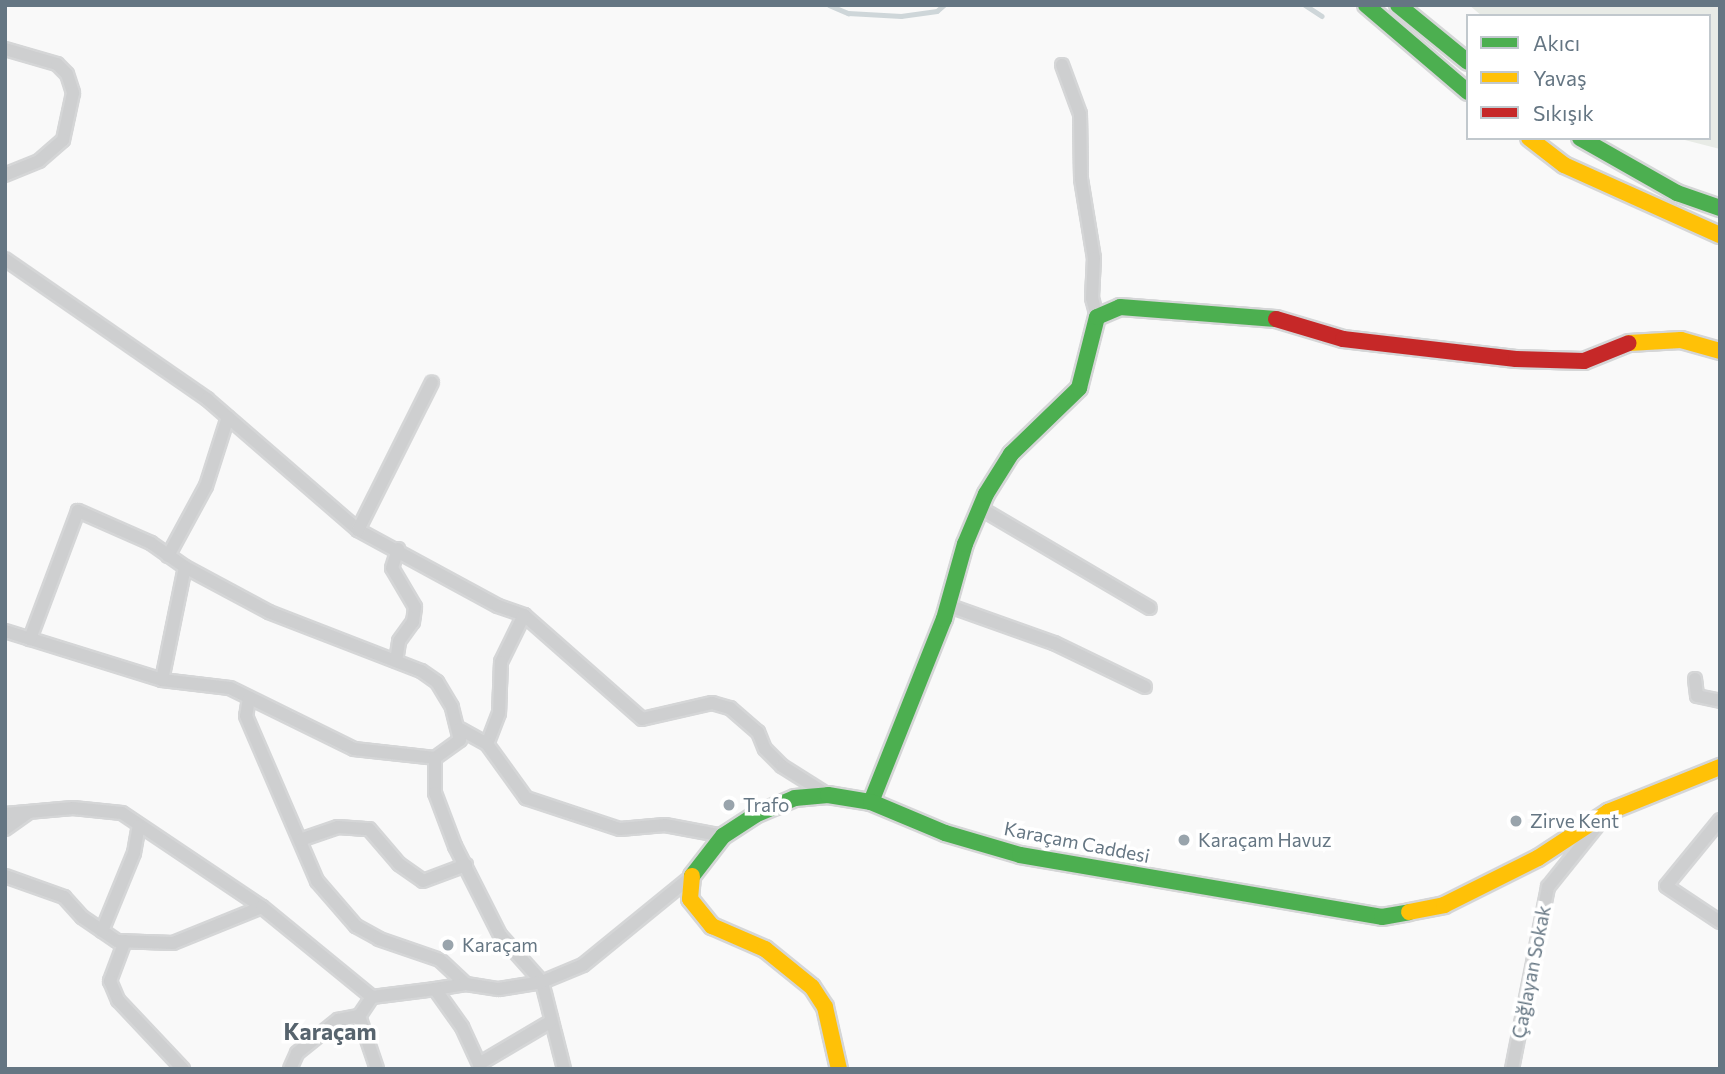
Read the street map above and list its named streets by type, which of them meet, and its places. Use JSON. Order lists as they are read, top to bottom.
{
  "streets": {
    "main road": ["Karaçam Caddesi"],
    "street": ["Çağlayan Sokak"]
  },
  "crossings": [
    ["Karaçam Caddesi", "Çağlayan Sokak"]
  ],
  "districts": ["Karaçam"],
  "places": [
    "Trafo",
    "Zirve Kent",
    "Karaçam Havuz",
    "Karaçam"
  ],
  "legend": ["Akıcı", "Yavaş", "Sıkışık"]
}
